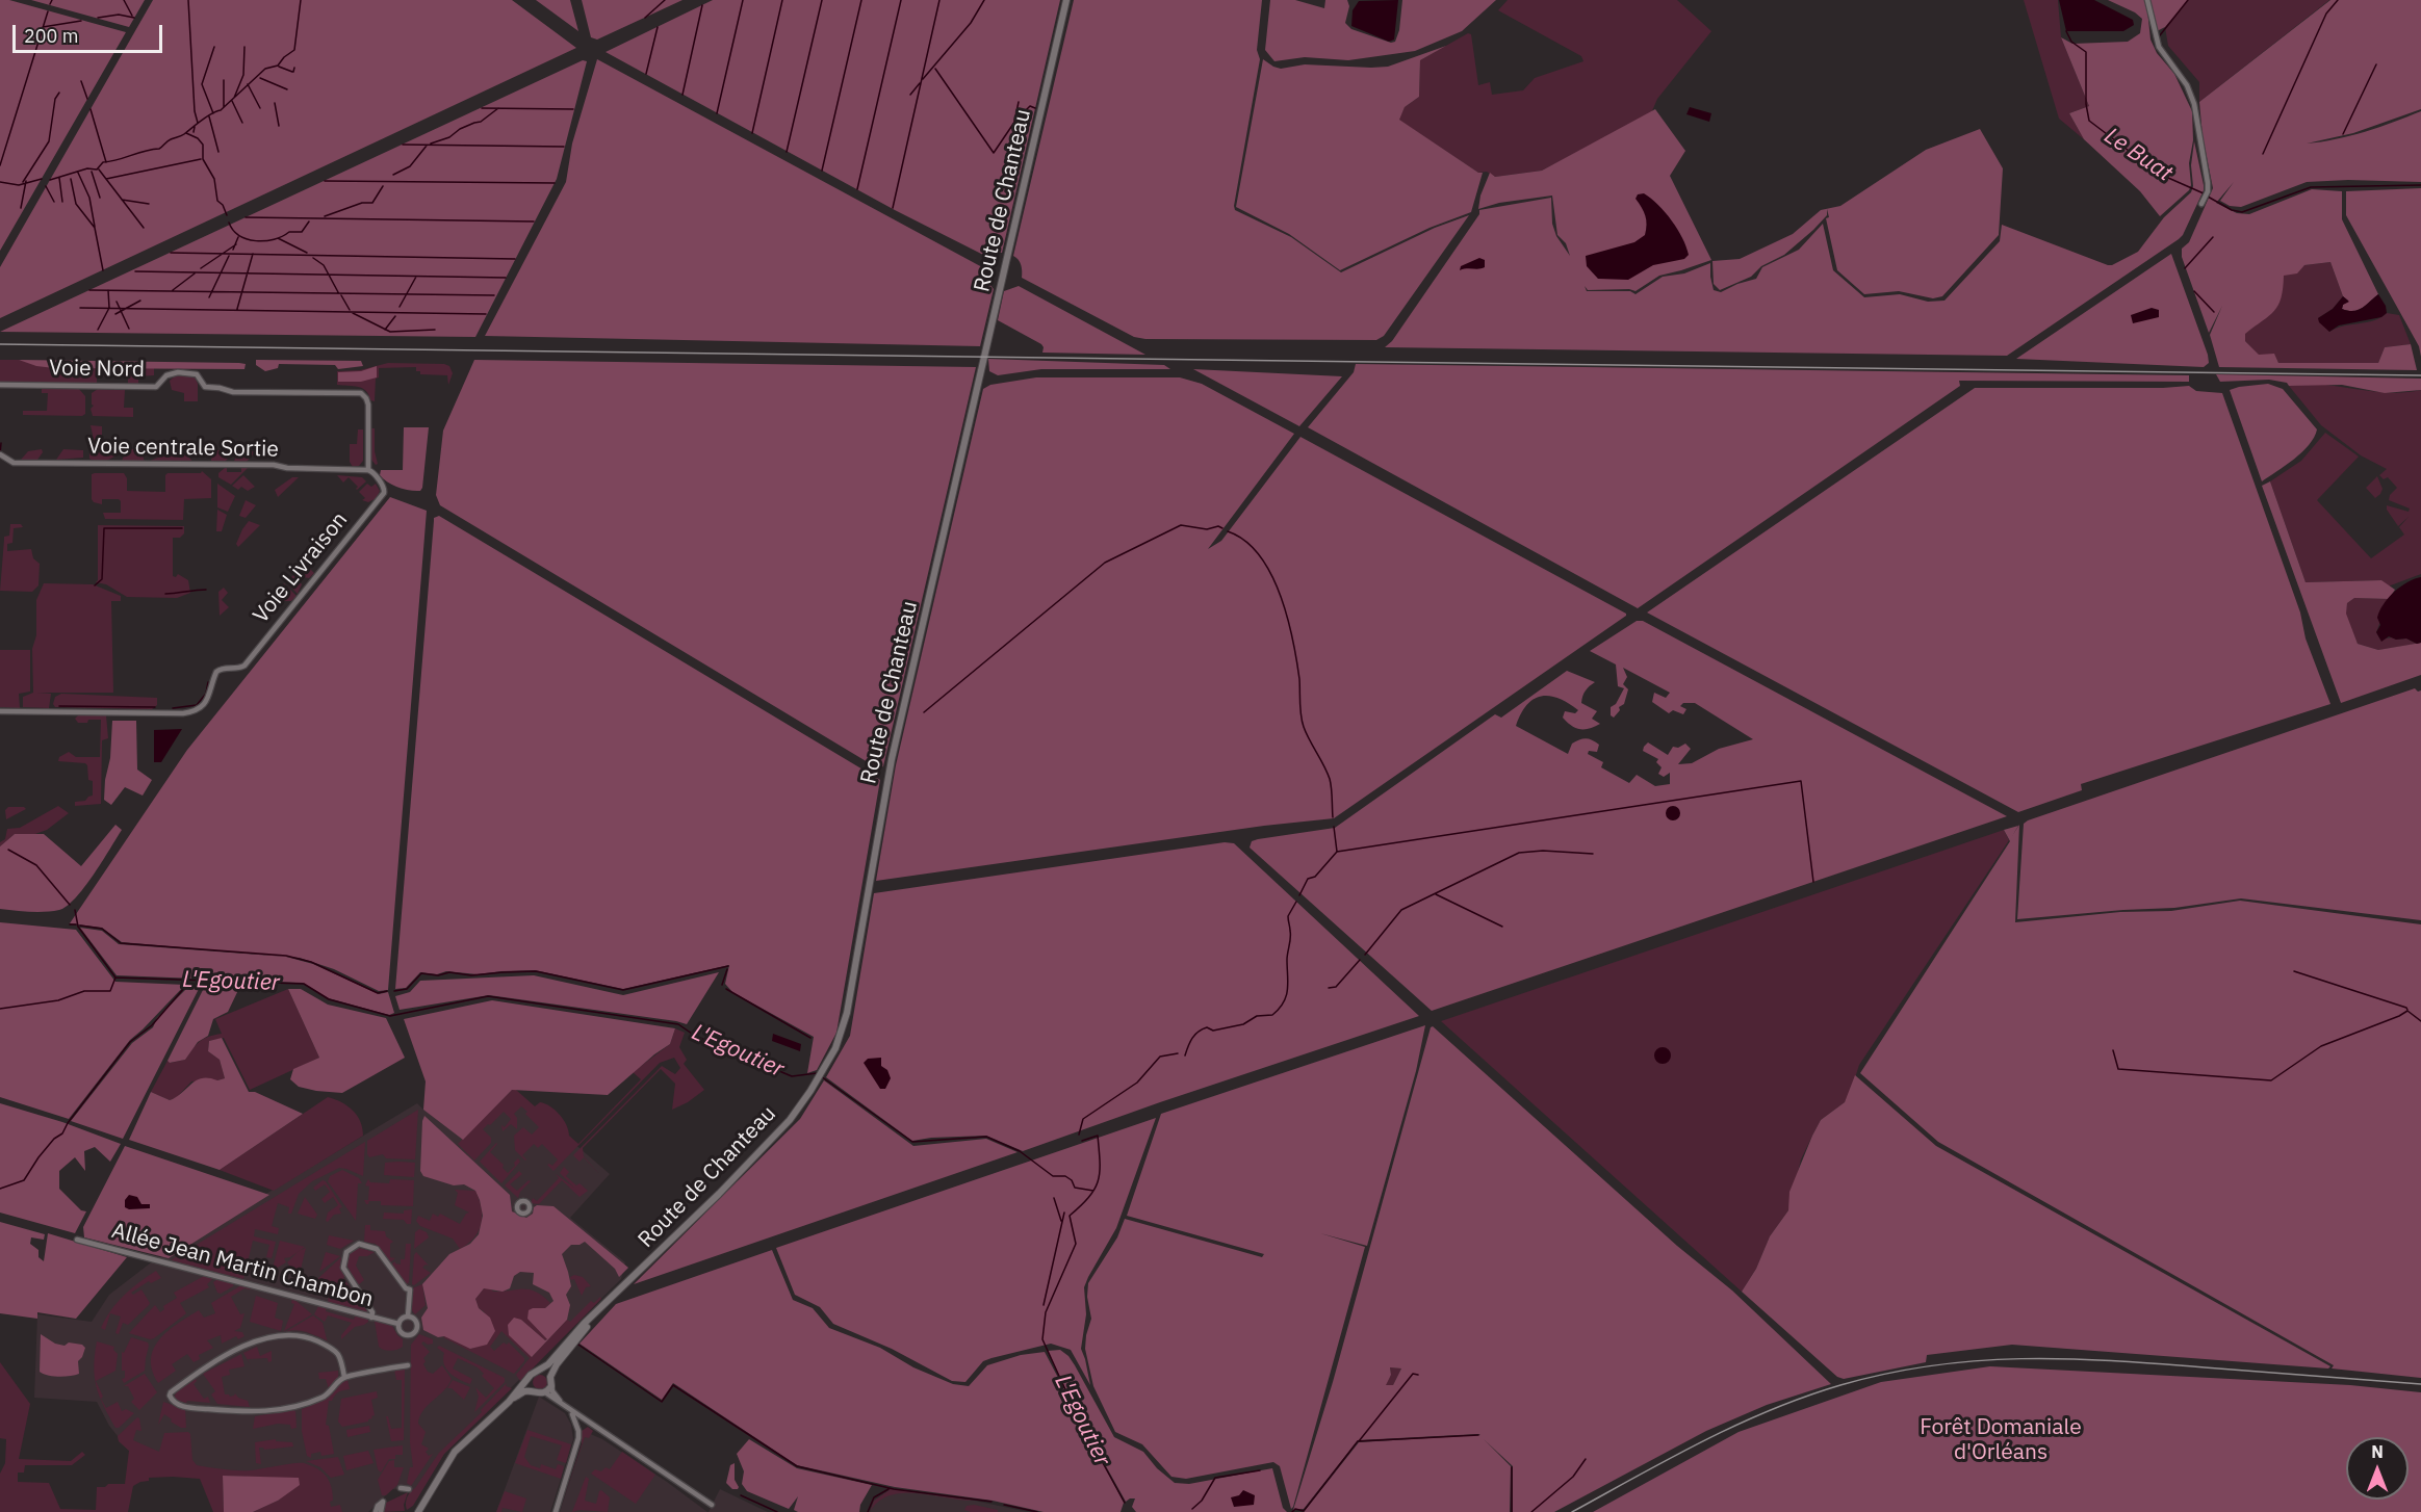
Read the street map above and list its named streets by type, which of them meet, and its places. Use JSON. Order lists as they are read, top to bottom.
{
  "streets": {
    "main road": ["Route de Chanteau"],
    "street": [
      "Voie Nord",
      "Voie centrale Sortie",
      "Voie Livraison",
      "Allée Jean Martin Chambon"
    ]
  },
  "crossings": [
    ["Voie Nord", "Voie centrale Sortie"],
    ["Voie Nord", "Voie Livraison"],
    ["Voie centrale Sortie", "Voie Livraison"]
  ],
  "water": ["Le Buat", "L'Egoutier"],
  "parks": ["Forêt Domaniale d'Orléans"],
  "scale_bar": "200 m",
  "north": "top"
}
